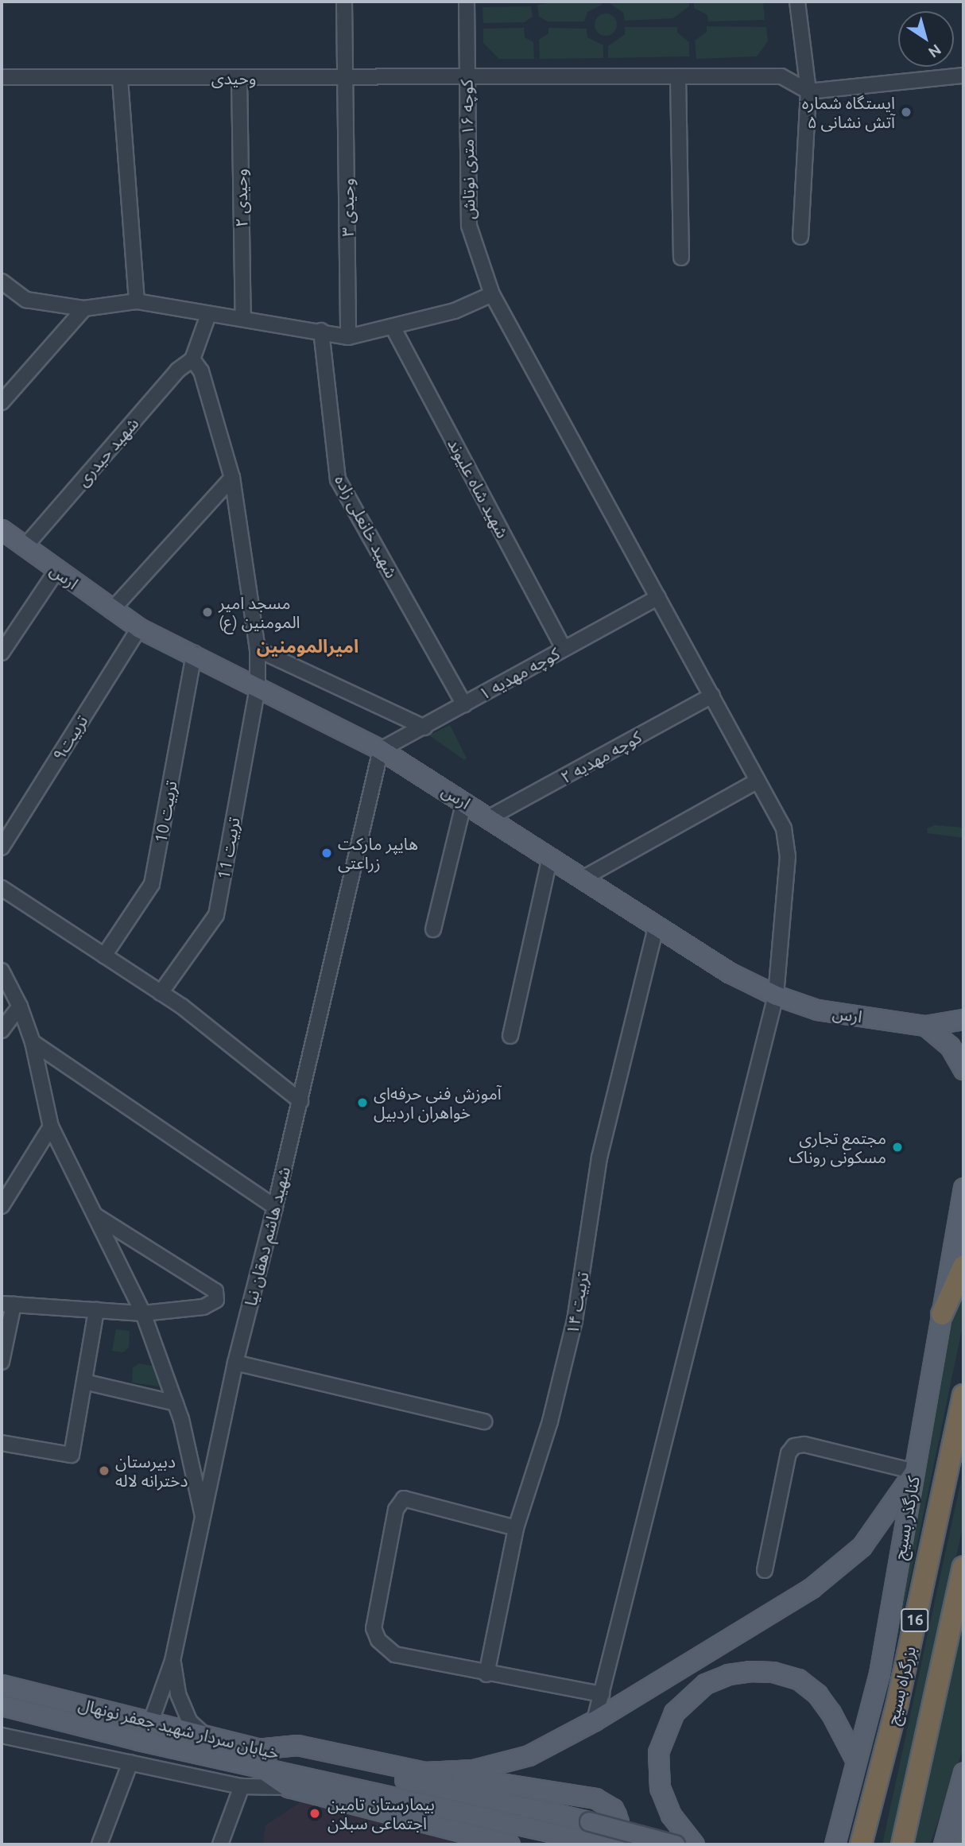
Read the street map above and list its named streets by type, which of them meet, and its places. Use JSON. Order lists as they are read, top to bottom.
{
  "streets": {
    "highway": ["16", "بزرگراه بسیج"],
    "main road": ["ارس", "کنارگذر بسیج", "خیابان سردار شهید جعفر نونهال"],
    "street": [
      "وحیدی",
      "کوچه ۱۶ متری نوتاش",
      "وحیدی ۲",
      "وحیدی ۳",
      "شهید حیدری",
      "شهید شاه علیوند",
      "شهید خانعلی زاده",
      "کوچه مهدیه ۱",
      "تربیت۹",
      "کوچه مهدیه ۲",
      "تربیت 10",
      "تربیت 11",
      "شهید هاشم دهقان نیا",
      "تربیت ۱۴"
    ]
  },
  "crossings": [
    ["وحیدی", "کوچه ۱۶ متری نوتاش"],
    ["وحیدی", "وحیدی ۲"],
    ["وحیدی", "وحیدی ۳"],
    ["کوچه ۱۶ متری نوتاش", "ارس"],
    ["کوچه ۱۶ متری نوتاش", "کوچه مهدیه ۱"],
    ["کوچه ۱۶ متری نوتاش", "کوچه مهدیه ۲"],
    ["شهید حیدری", "ارس"],
    ["شهید حیدری", "تربیت 11"],
    ["شهید شاه علیوند", "کوچه مهدیه ۱"],
    ["شهید خانعلی زاده", "کوچه مهدیه ۱"],
    ["ارس", "کوچه مهدیه ۱"],
    ["ارس", "تربیت۹"],
    ["ارس", "کوچه مهدیه ۲"],
    ["ارس", "تربیت 10"],
    ["ارس", "تربیت 11"],
    ["ارس", "شهید هاشم دهقان نیا"],
    ["ارس", "تربیت ۱۴"],
    ["کوچه مهدیه ۱", "شهید هاشم دهقان نیا"],
    ["شهید هاشم دهقان نیا", "خیابان سردار شهید جعفر نونهال"]
  ],
  "districts": ["امیرالمومنین"],
  "places": [
    "ایستگاه شماره ۵ آتش نشانی",
    "مسجد امیر المومنین (ع)",
    "هایپر مارکت زراعتی",
    "آموزش فنی حرفه‌ای خواهران اردبیل",
    "مجتمع تجاری مسکونی روناک",
    "دبیرستان دخترانه لاله",
    "بیمارستان تامین اجتماعی سبلان"
  ],
  "north": "bottom right"
}
